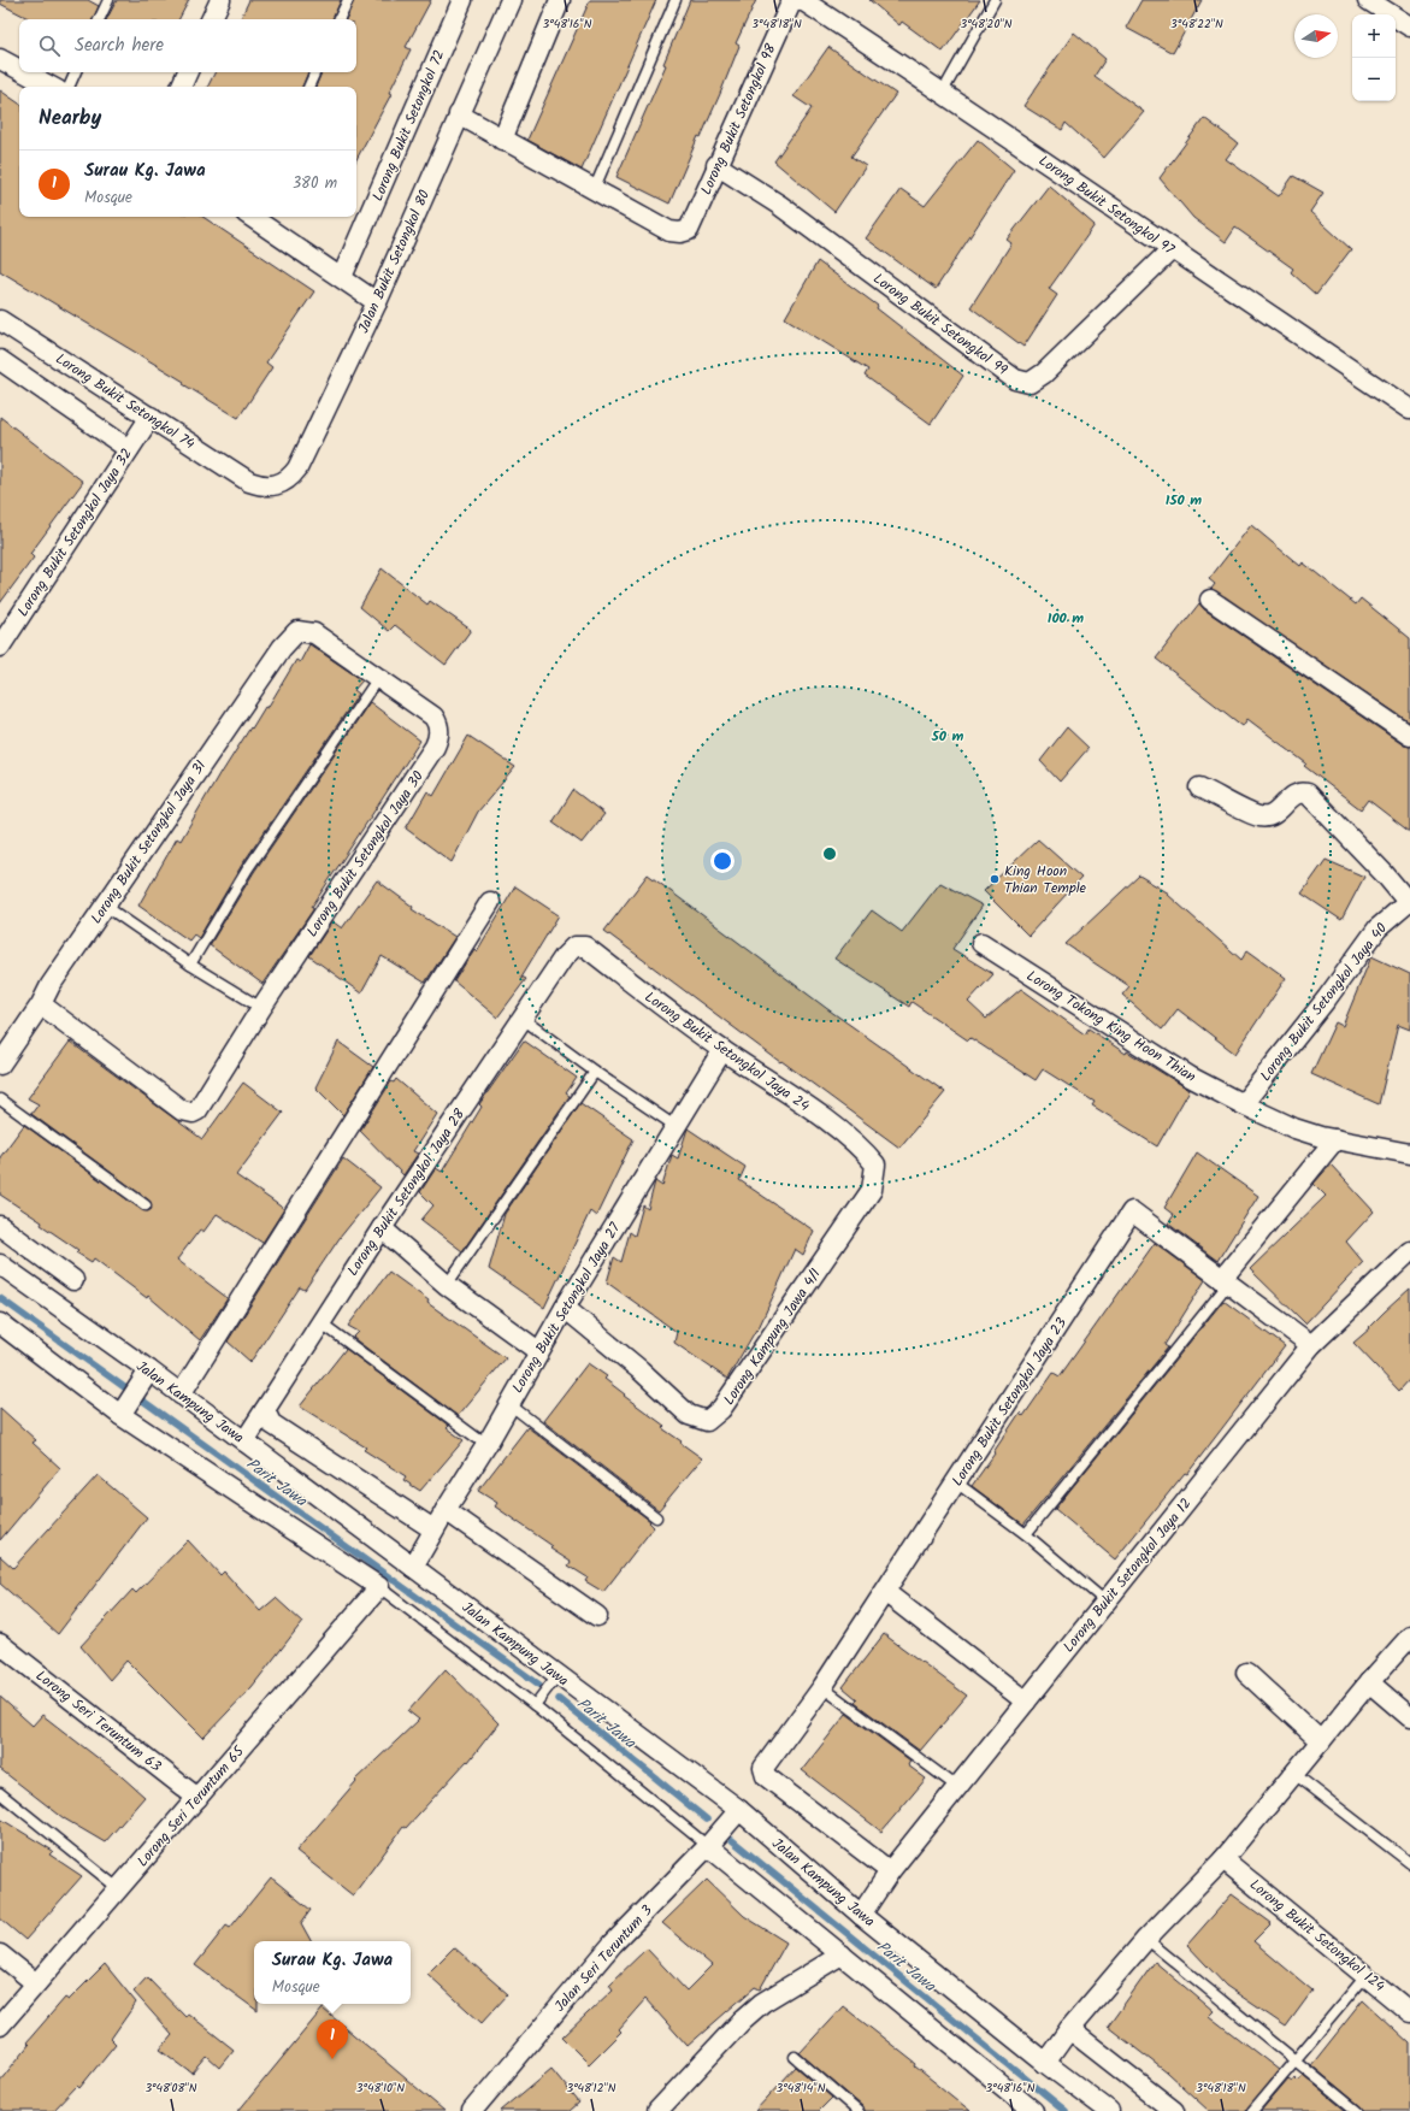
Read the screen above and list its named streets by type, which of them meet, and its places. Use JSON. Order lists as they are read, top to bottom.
{
  "streets": {
    "street": [
      "Lorong Bukit Setongkol 98",
      "Lorong Bukit Setongkol 72",
      "Lorong Bukit Setongkol 97",
      "Jalan Bukit Setongkol 80",
      "Lorong Bukit Setongkol 99",
      "Lorong Bukit Setongkol 74",
      "Lorong Bukit Setongkol Jaya 32",
      "Lorong Bukit Setongkol Jaya 31",
      "Lorong Bukit Setongkol Jaya 30",
      "Lorong Bukit Setongkol Jaya 40",
      "Lorong Tokong King Hoon Thian",
      "Lorong Bukit Setongkol Jaya 24",
      "Lorong Bukit Setongkol Jaya 28",
      "Lorong Bukit Setongkol Jaya 27",
      "Lorong Kampung Jawa 4/1",
      "Jalan Kampung Jawa",
      "Lorong Bukit Setongkol Jaya 23",
      "Lorong Bukit Setongkol Jaya 12",
      "Lorong Seri Teruntum 63",
      "Lorong Seri Teruntum 65",
      "Lorong Bukit Setongkol 124",
      "Jalan Seri Teruntum 3"
    ]
  },
  "crossings": [
    ["Lorong Bukit Setongkol 98", "Lorong Bukit Setongkol 99"],
    ["Lorong Bukit Setongkol 97", "Lorong Bukit Setongkol 99"],
    ["Jalan Bukit Setongkol 80", "Lorong Bukit Setongkol 74"],
    ["Lorong Bukit Setongkol 74", "Lorong Bukit Setongkol Jaya 32"],
    ["Lorong Bukit Setongkol Jaya 31", "Lorong Bukit Setongkol Jaya 30"],
    ["Lorong Bukit Setongkol Jaya 40", "Lorong Tokong King Hoon Thian"],
    ["Lorong Bukit Setongkol Jaya 24", "Lorong Bukit Setongkol Jaya 28"],
    ["Lorong Bukit Setongkol Jaya 24", "Lorong Bukit Setongkol Jaya 27"],
    ["Lorong Bukit Setongkol Jaya 24", "Lorong Kampung Jawa 4/1"],
    ["Lorong Bukit Setongkol Jaya 28", "Jalan Kampung Jawa"],
    ["Lorong Bukit Setongkol Jaya 27", "Lorong Kampung Jawa 4/1"],
    ["Lorong Bukit Setongkol Jaya 27", "Jalan Kampung Jawa"],
    ["Jalan Kampung Jawa", "Lorong Bukit Setongkol Jaya 12"],
    ["Jalan Kampung Jawa", "Jalan Seri Teruntum 3"],
    ["Lorong Bukit Setongkol Jaya 23", "Lorong Bukit Setongkol Jaya 12"],
    ["Lorong Seri Teruntum 63", "Lorong Seri Teruntum 65"]
  ],
  "water": ["Parit Jawa"],
  "places": ["King Hoon Thian Temple"],
  "north": "right",
  "page": {
    "map_buttons": ["+", "−"],
    "search": "Search here",
    "heading": "Nearby",
    "list": [
      {
        "mark": "1",
        "name": "Surau Kg. Jawa",
        "note": "Mosque",
        "value": "380 m"
      }
    ],
    "popup": ["Surau Kg. Jawa", "Mosque"],
    "pins": "1"
  },
  "coordinates": [
    "3°48'16\"N",
    "3°48'18\"N",
    "3°48'20\"N",
    "3°48'22\"N",
    "3°48'08\"N",
    "3°48'10\"N",
    "3°48'12\"N",
    "3°48'14\"N"
  ],
  "rings": ["150 m", "100 m", "50 m"]
}
